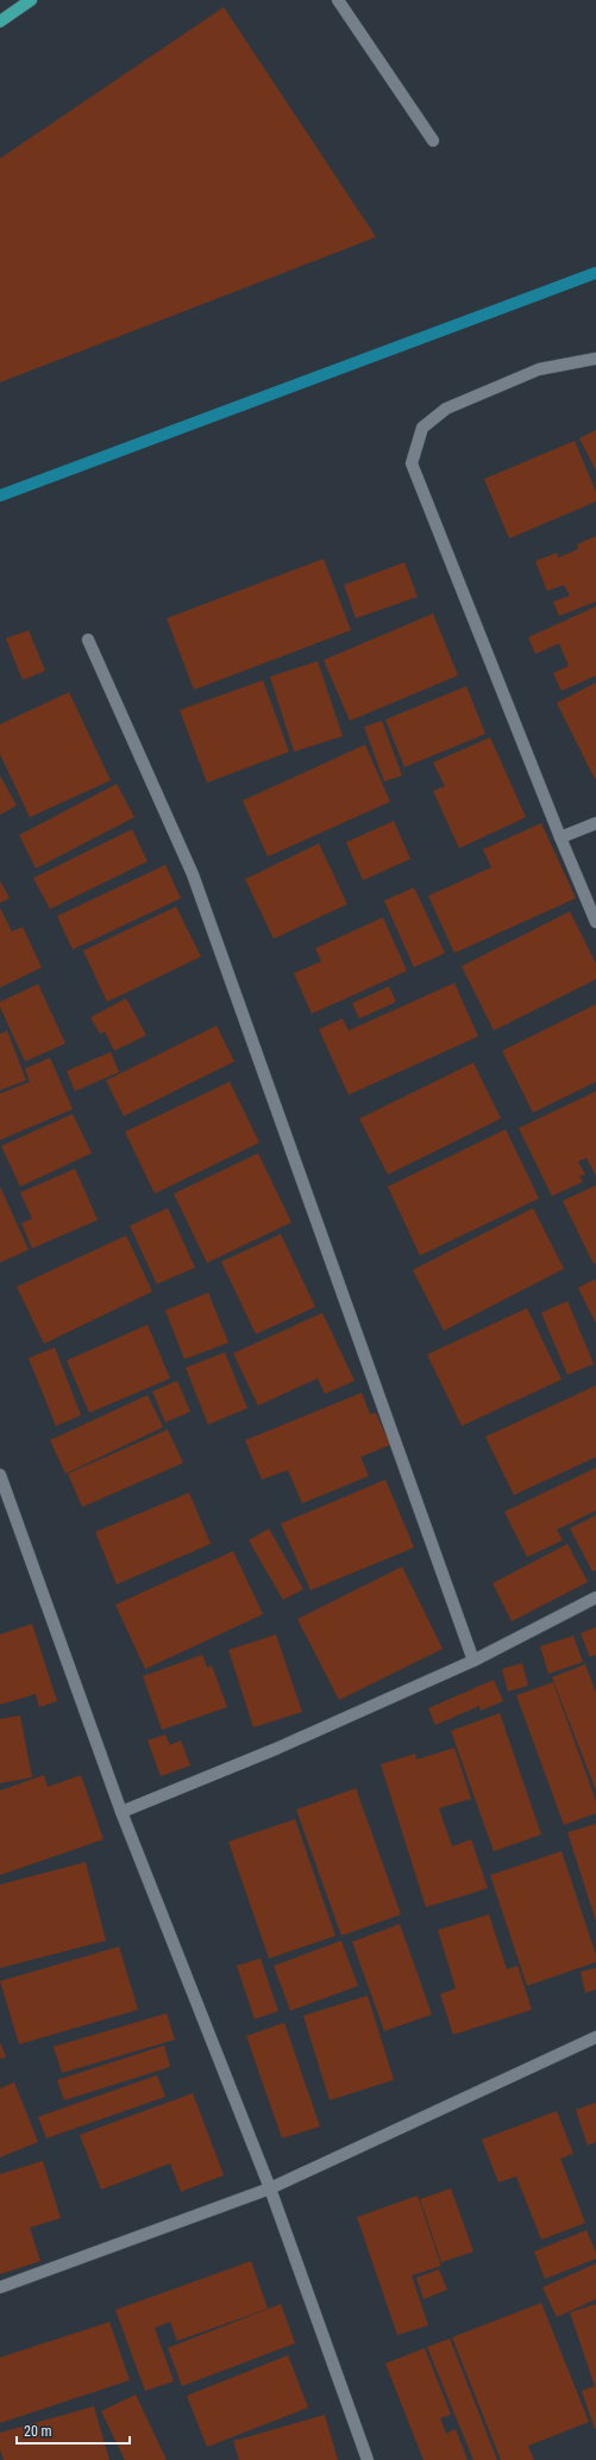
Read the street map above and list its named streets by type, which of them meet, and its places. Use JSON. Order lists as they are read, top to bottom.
{
  "scale_bar": "20 m"
}
